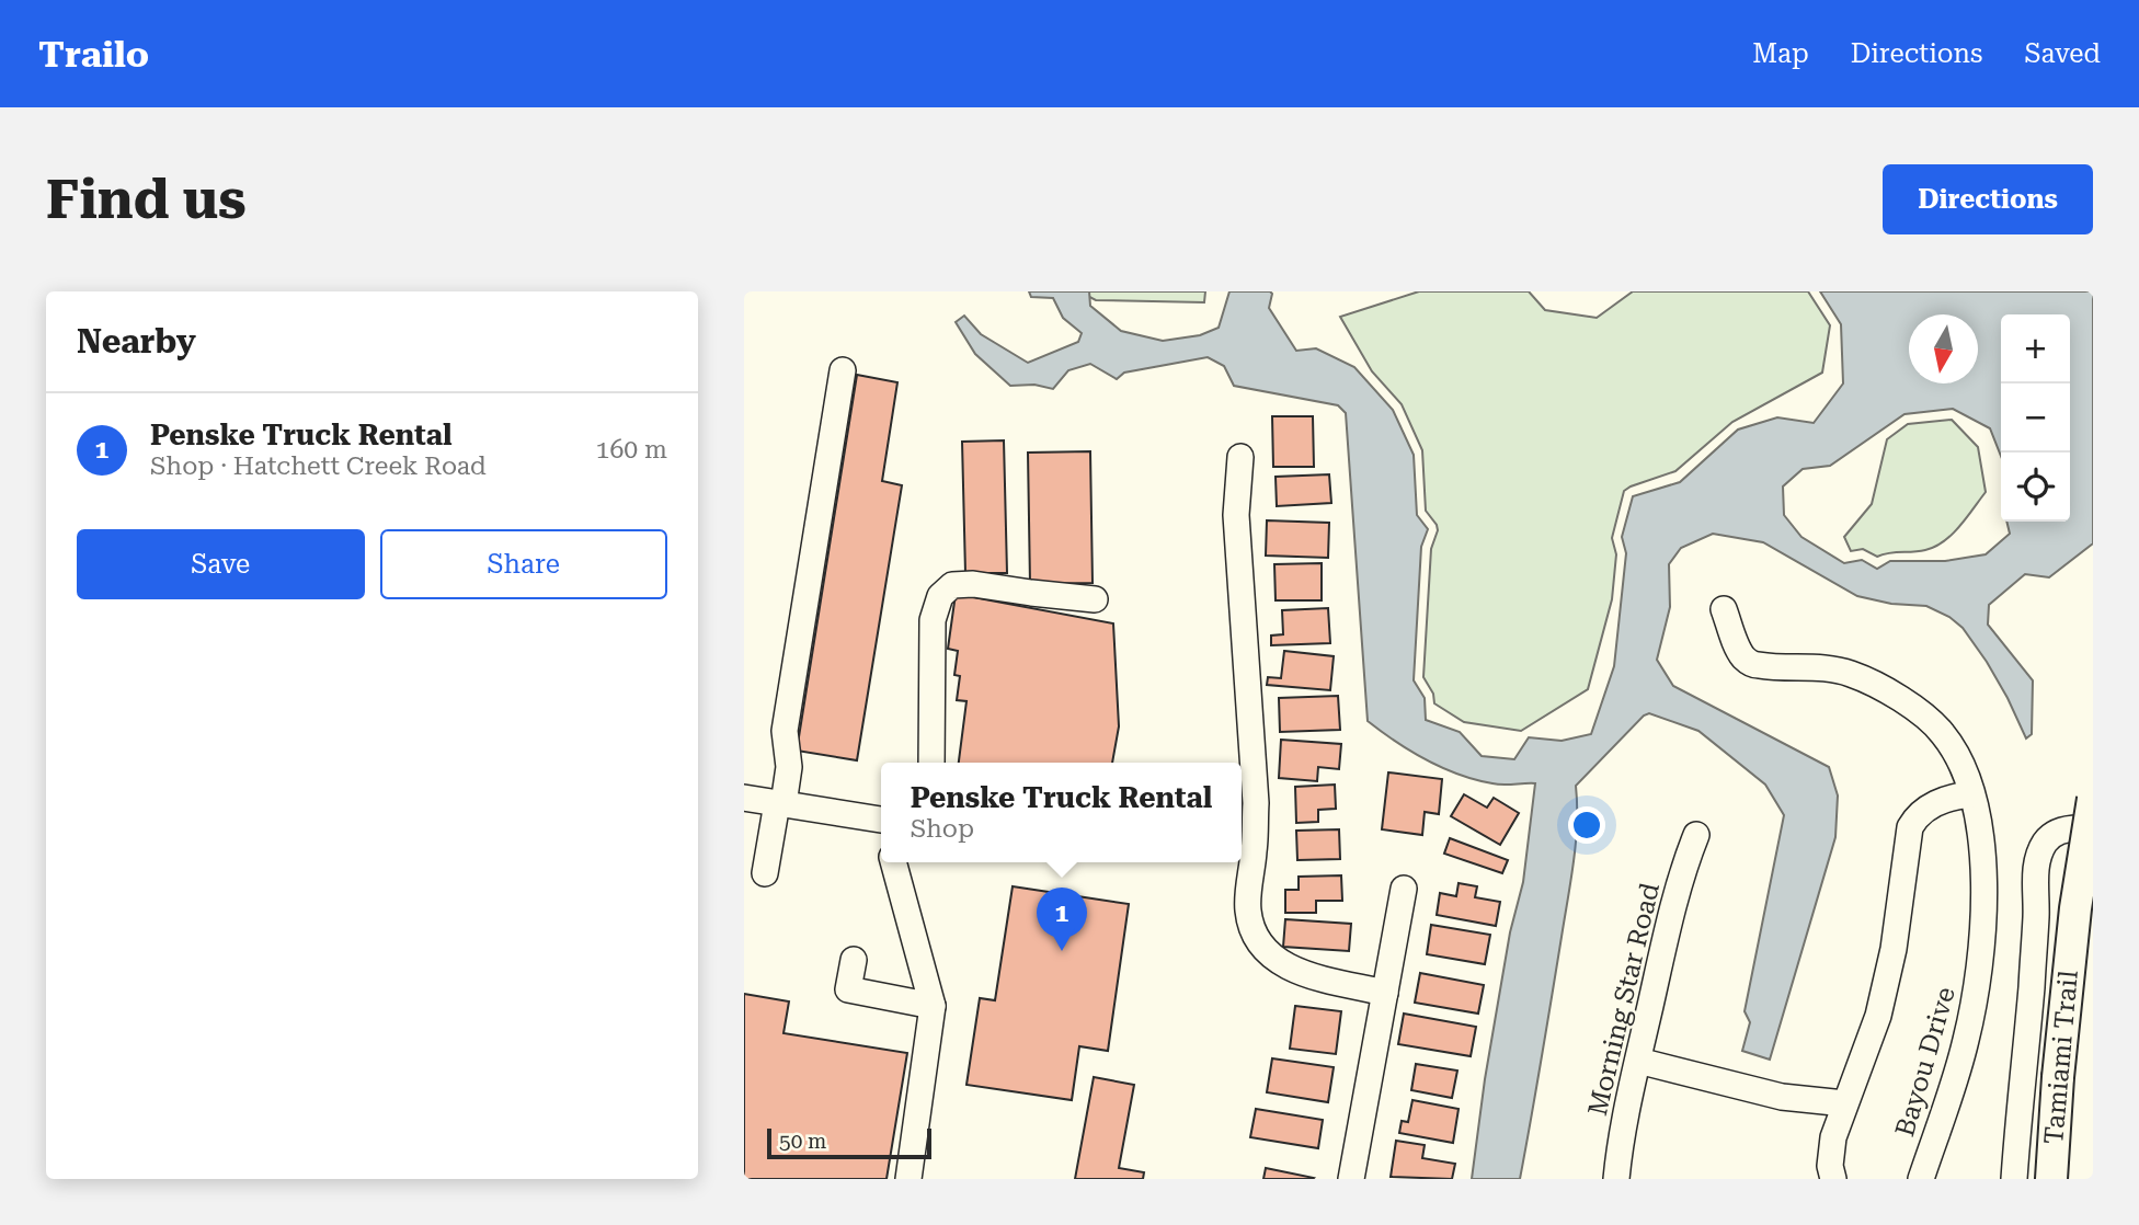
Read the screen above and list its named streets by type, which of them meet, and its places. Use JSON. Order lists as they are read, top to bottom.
{
  "streets": {
    "main road": ["Tamiami Trail"],
    "street": ["Morning Star Road", "Bayou Drive"]
  },
  "scale_bar": "50 m",
  "north": "bottom",
  "page": {
    "header": "Trailo",
    "nav": ["Map", "Directions", "Saved"],
    "buttons": [
      "Directions",
      ["Save", "Share"]
    ],
    "title": "Find us",
    "heading": "Nearby",
    "map_buttons": ["+", "−"],
    "list": [
      {
        "mark": "1",
        "name": "Penske Truck Rental",
        "note": "Shop · Hatchett Creek Road",
        "value": "160 m"
      }
    ],
    "popup": ["Penske Truck Rental", "Shop"],
    "pins": "1",
    "scale": "50 m"
  }
}
